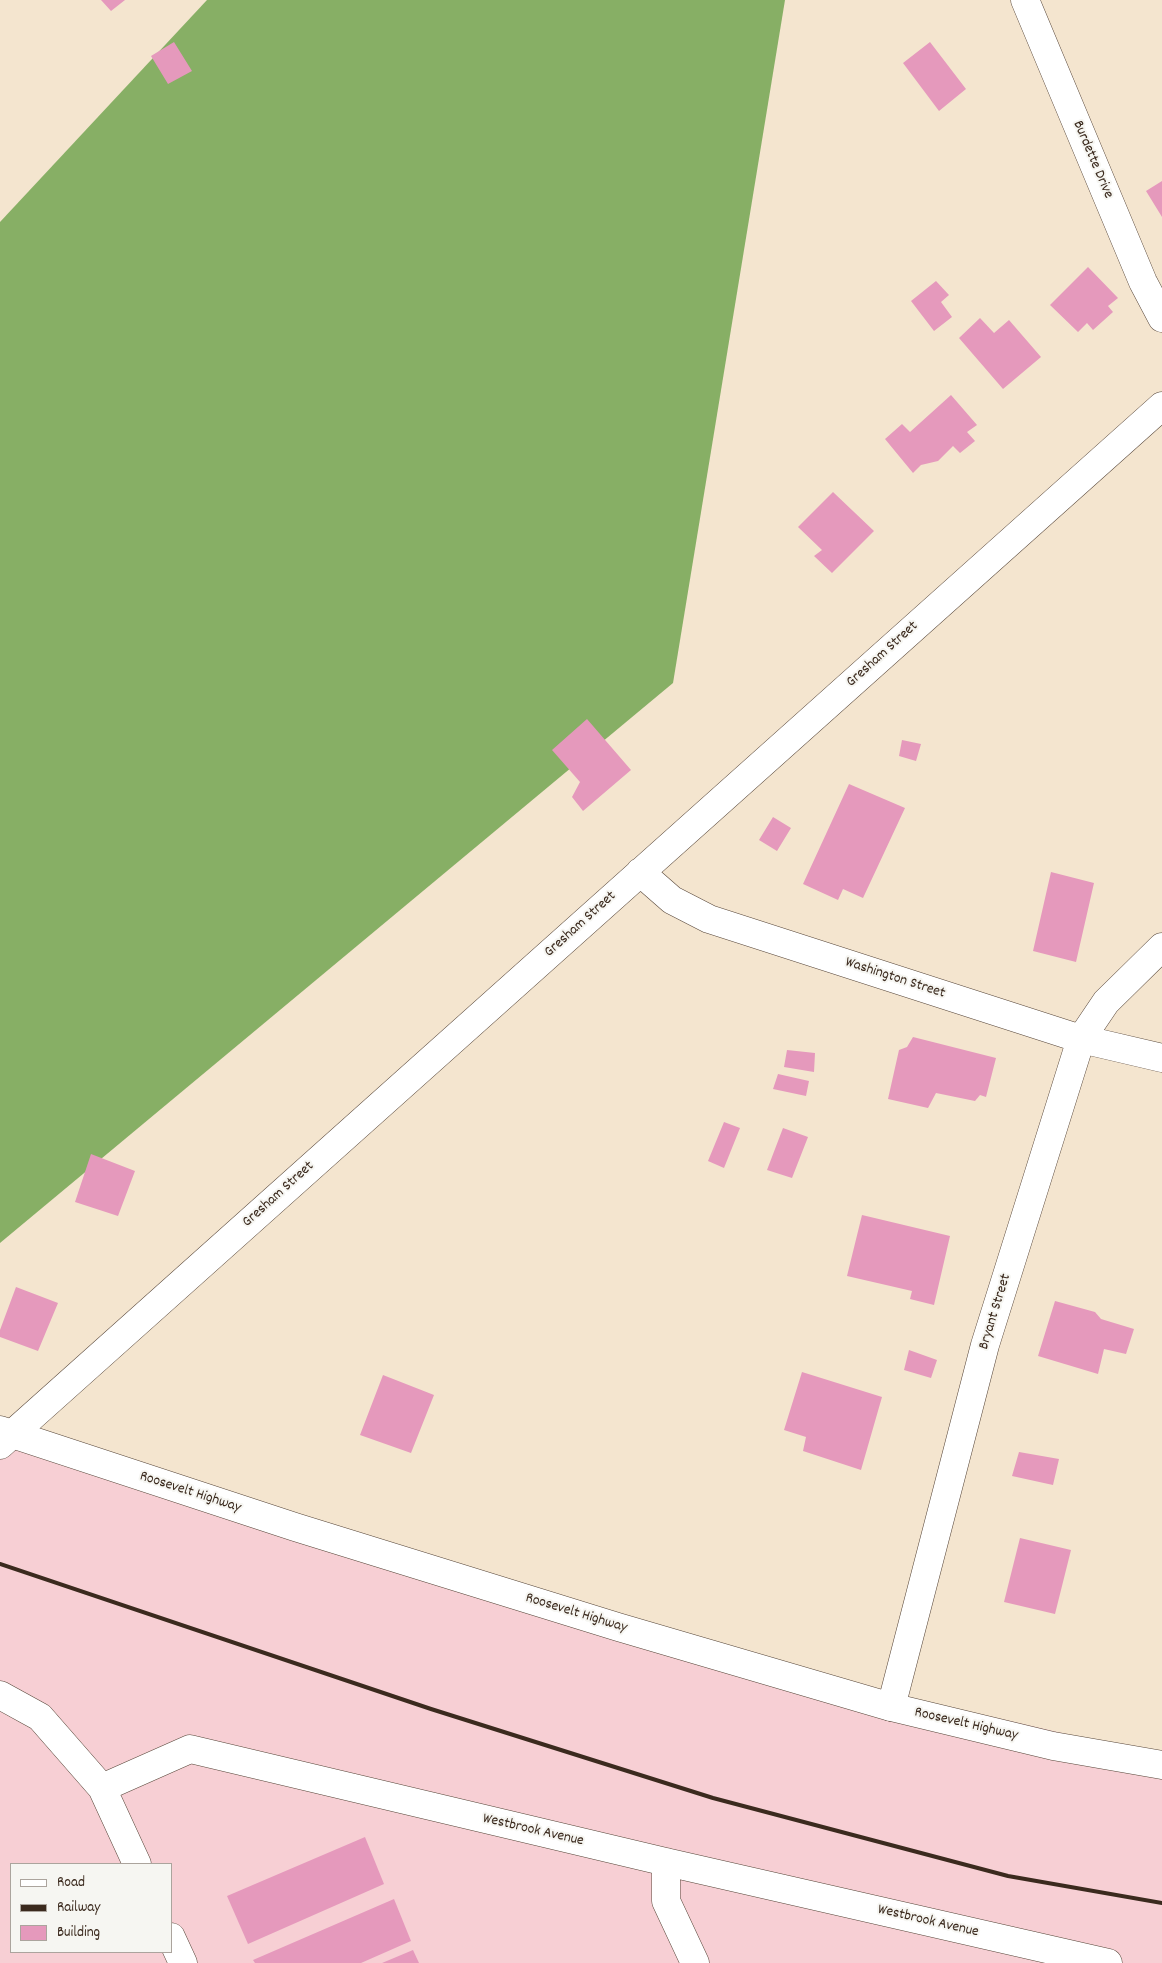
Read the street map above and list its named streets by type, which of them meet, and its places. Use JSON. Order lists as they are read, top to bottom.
{
  "streets": {
    "street": [
      "Burdette Drive",
      "Gresham Street",
      "Washington Street",
      "Bryant Street",
      "Roosevelt Highway",
      "Westbrook Avenue"
    ]
  },
  "crossings": [
    ["Gresham Street", "Washington Street"],
    ["Gresham Street", "Roosevelt Highway"],
    ["Washington Street", "Bryant Street"],
    ["Bryant Street", "Roosevelt Highway"]
  ],
  "legend": ["Road", "Railway", "Building"]
}
